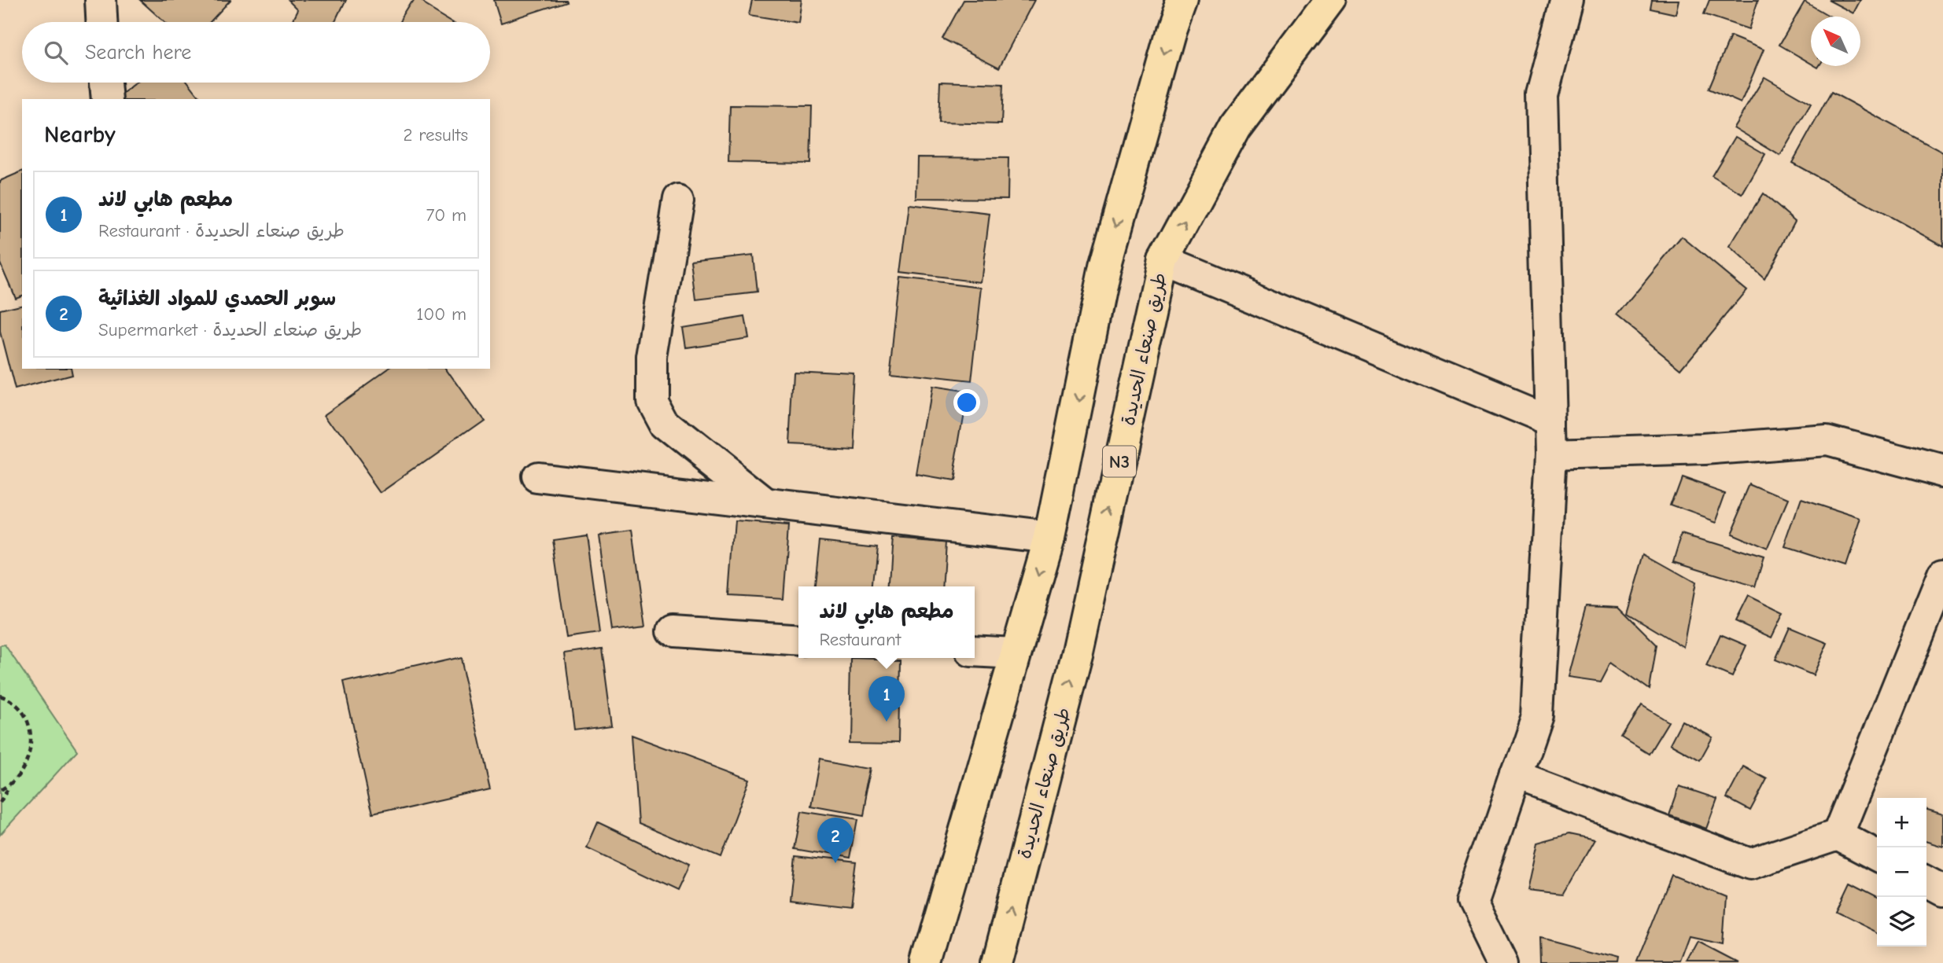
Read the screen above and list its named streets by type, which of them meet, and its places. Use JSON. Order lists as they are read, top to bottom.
{
  "streets": {
    "main road": ["طريق صنعاء الحديدة", "N3"]
  },
  "north": "top left",
  "page": {
    "search": "Search here",
    "heading": ["Nearby", "2 results"],
    "list": [
      {
        "mark": "1",
        "name": "مطعم هابي لاند",
        "note": "Restaurant · طريق صنعاء الحديدة",
        "value": "70 m"
      },
      {
        "mark": "2",
        "name": "سوبر الحمدي للمواد الغذائية",
        "note": "Supermarket · طريق صنعاء الحديدة",
        "value": "100 m"
      }
    ],
    "popup": ["مطعم هابي لاند", "Restaurant"],
    "pins": ["1", "2"],
    "map_buttons": ["+", "−"]
  }
}
